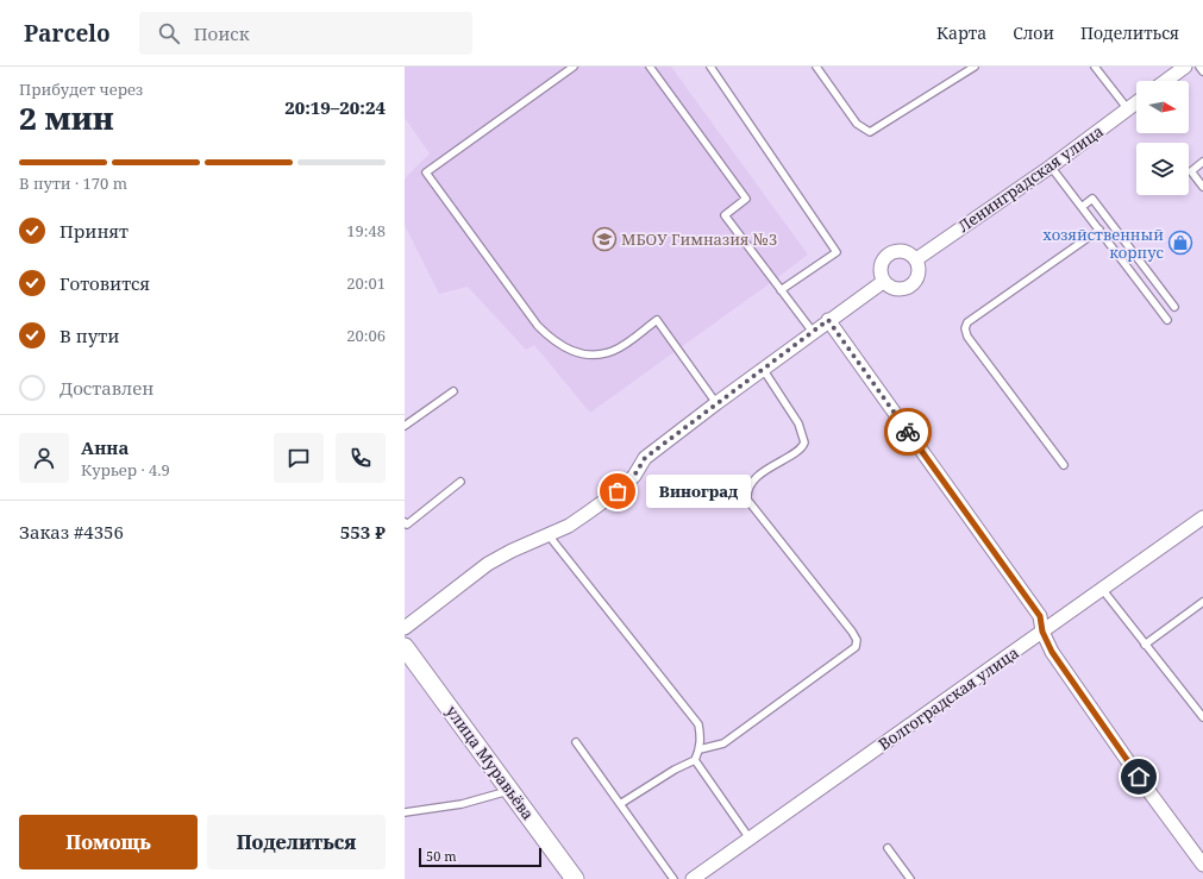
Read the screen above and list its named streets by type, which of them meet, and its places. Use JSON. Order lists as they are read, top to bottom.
{
  "streets": {
    "street": ["Ленинградская улица", "Волгоградская улица", "улица Муравьёва"]
  },
  "places": {
    "school or university": ["МБОУ Гимназия №3"],
    "shop": ["хозяйственный корпус"],
    "other": ["Виноград"]
  },
  "scale_bar": "50 m",
  "north": "right",
  "page": {
    "header": "Parcelo",
    "search": "Поиск",
    "nav": ["Карта", "Слои", "Поделиться"],
    "heading": ["2 мин", "Прибудет через", "20:19–20:24"],
    "panel": [
      "Анна",
      "Курьер · 4.9",
      "Заказ #4356",
      "553 ₽"
    ],
    "bar": "В пути · 170 m",
    "list": [
      ["Принят", "19:48"],
      ["Готовится", "20:01"],
      ["В пути", "20:06"],
      "Доставлен"
    ],
    "bubble": "Виноград",
    "buttons": ["Помощь", "Поделиться"],
    "scale": "50 m"
  }
}
